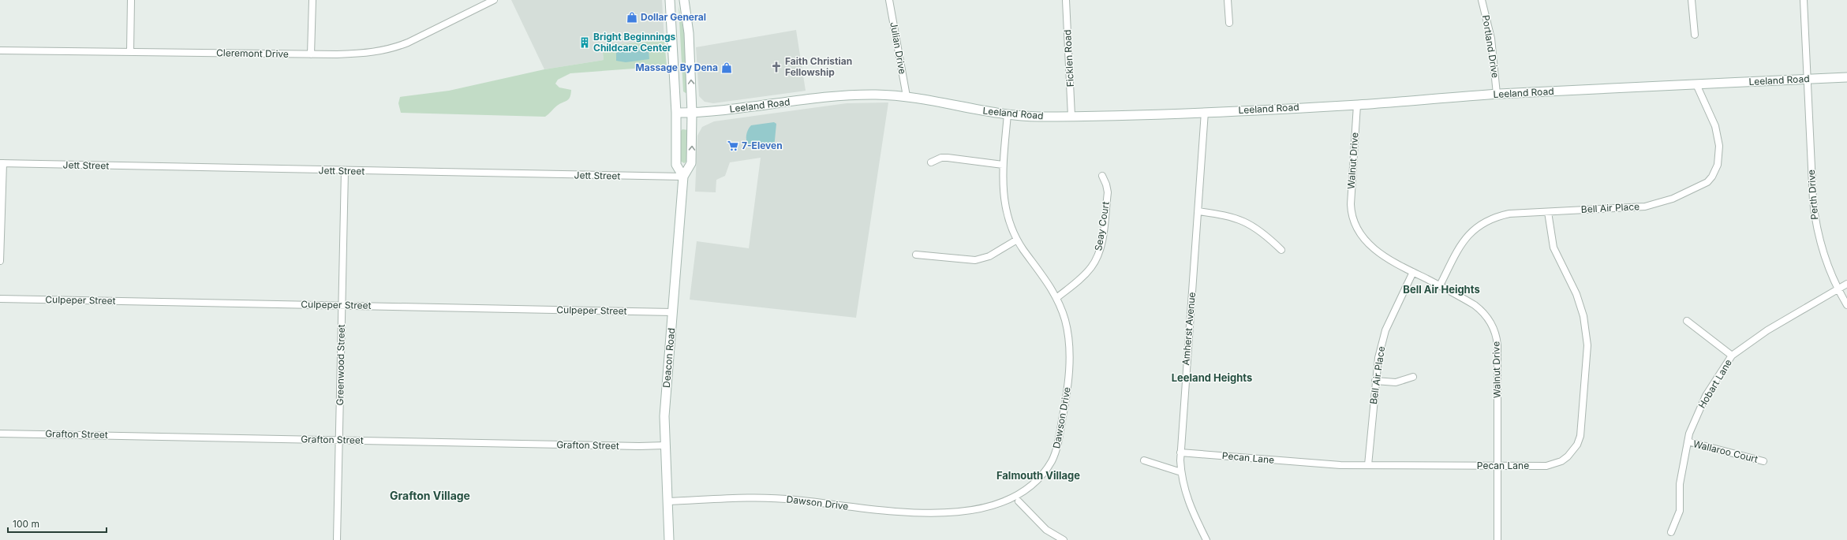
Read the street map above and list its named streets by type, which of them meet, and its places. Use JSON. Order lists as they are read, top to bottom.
{
  "streets": {
    "main road": ["Leeland Road", "Deacon Road"],
    "street": [
      "Portland Drive",
      "Julian Drive",
      "Cleremont Drive",
      "Ficklen Road",
      "Walnut Drive",
      "Jett Street",
      "Perth Drive",
      "Bell Air Place",
      "Seay Court",
      "Culpeper Street",
      "Amherst Avenue",
      "Greenwood Street",
      "Hobart Lane",
      "Dawson Drive",
      "Grafton Street",
      "Wallaroo Court",
      "Pecan Lane"
    ]
  },
  "crossings": [
    ["Portland Drive", "Leeland Road"],
    ["Julian Drive", "Leeland Road"],
    ["Ficklen Road", "Leeland Road"],
    ["Leeland Road", "Walnut Drive"],
    ["Leeland Road", "Perth Drive"],
    ["Leeland Road", "Bell Air Place"],
    ["Leeland Road", "Amherst Avenue"],
    ["Leeland Road", "Deacon Road"],
    ["Leeland Road", "Dawson Drive"],
    ["Walnut Drive", "Bell Air Place"],
    ["Walnut Drive", "Pecan Lane"],
    ["Jett Street", "Deacon Road"],
    ["Jett Street", "Greenwood Street"],
    ["Perth Drive", "Hobart Lane"],
    ["Bell Air Place", "Pecan Lane"],
    ["Seay Court", "Dawson Drive"],
    ["Culpeper Street", "Deacon Road"],
    ["Culpeper Street", "Greenwood Street"],
    ["Amherst Avenue", "Pecan Lane"],
    ["Deacon Road", "Dawson Drive"],
    ["Deacon Road", "Grafton Street"],
    ["Greenwood Street", "Grafton Street"],
    ["Hobart Lane", "Wallaroo Court"]
  ],
  "districts": [
    "Bell Air Heights",
    "Leeland Heights",
    "Falmouth Village",
    "Grafton Village"
  ],
  "places": {
    "shop": ["Dollar General", "Massage By Dena"],
    "building": ["Bright Beginnings Childcare Center"],
    "church": ["Faith Christian Fellowship"],
    "supermarket": ["7-Eleven"]
  },
  "scale_bar": "100 m"
}
